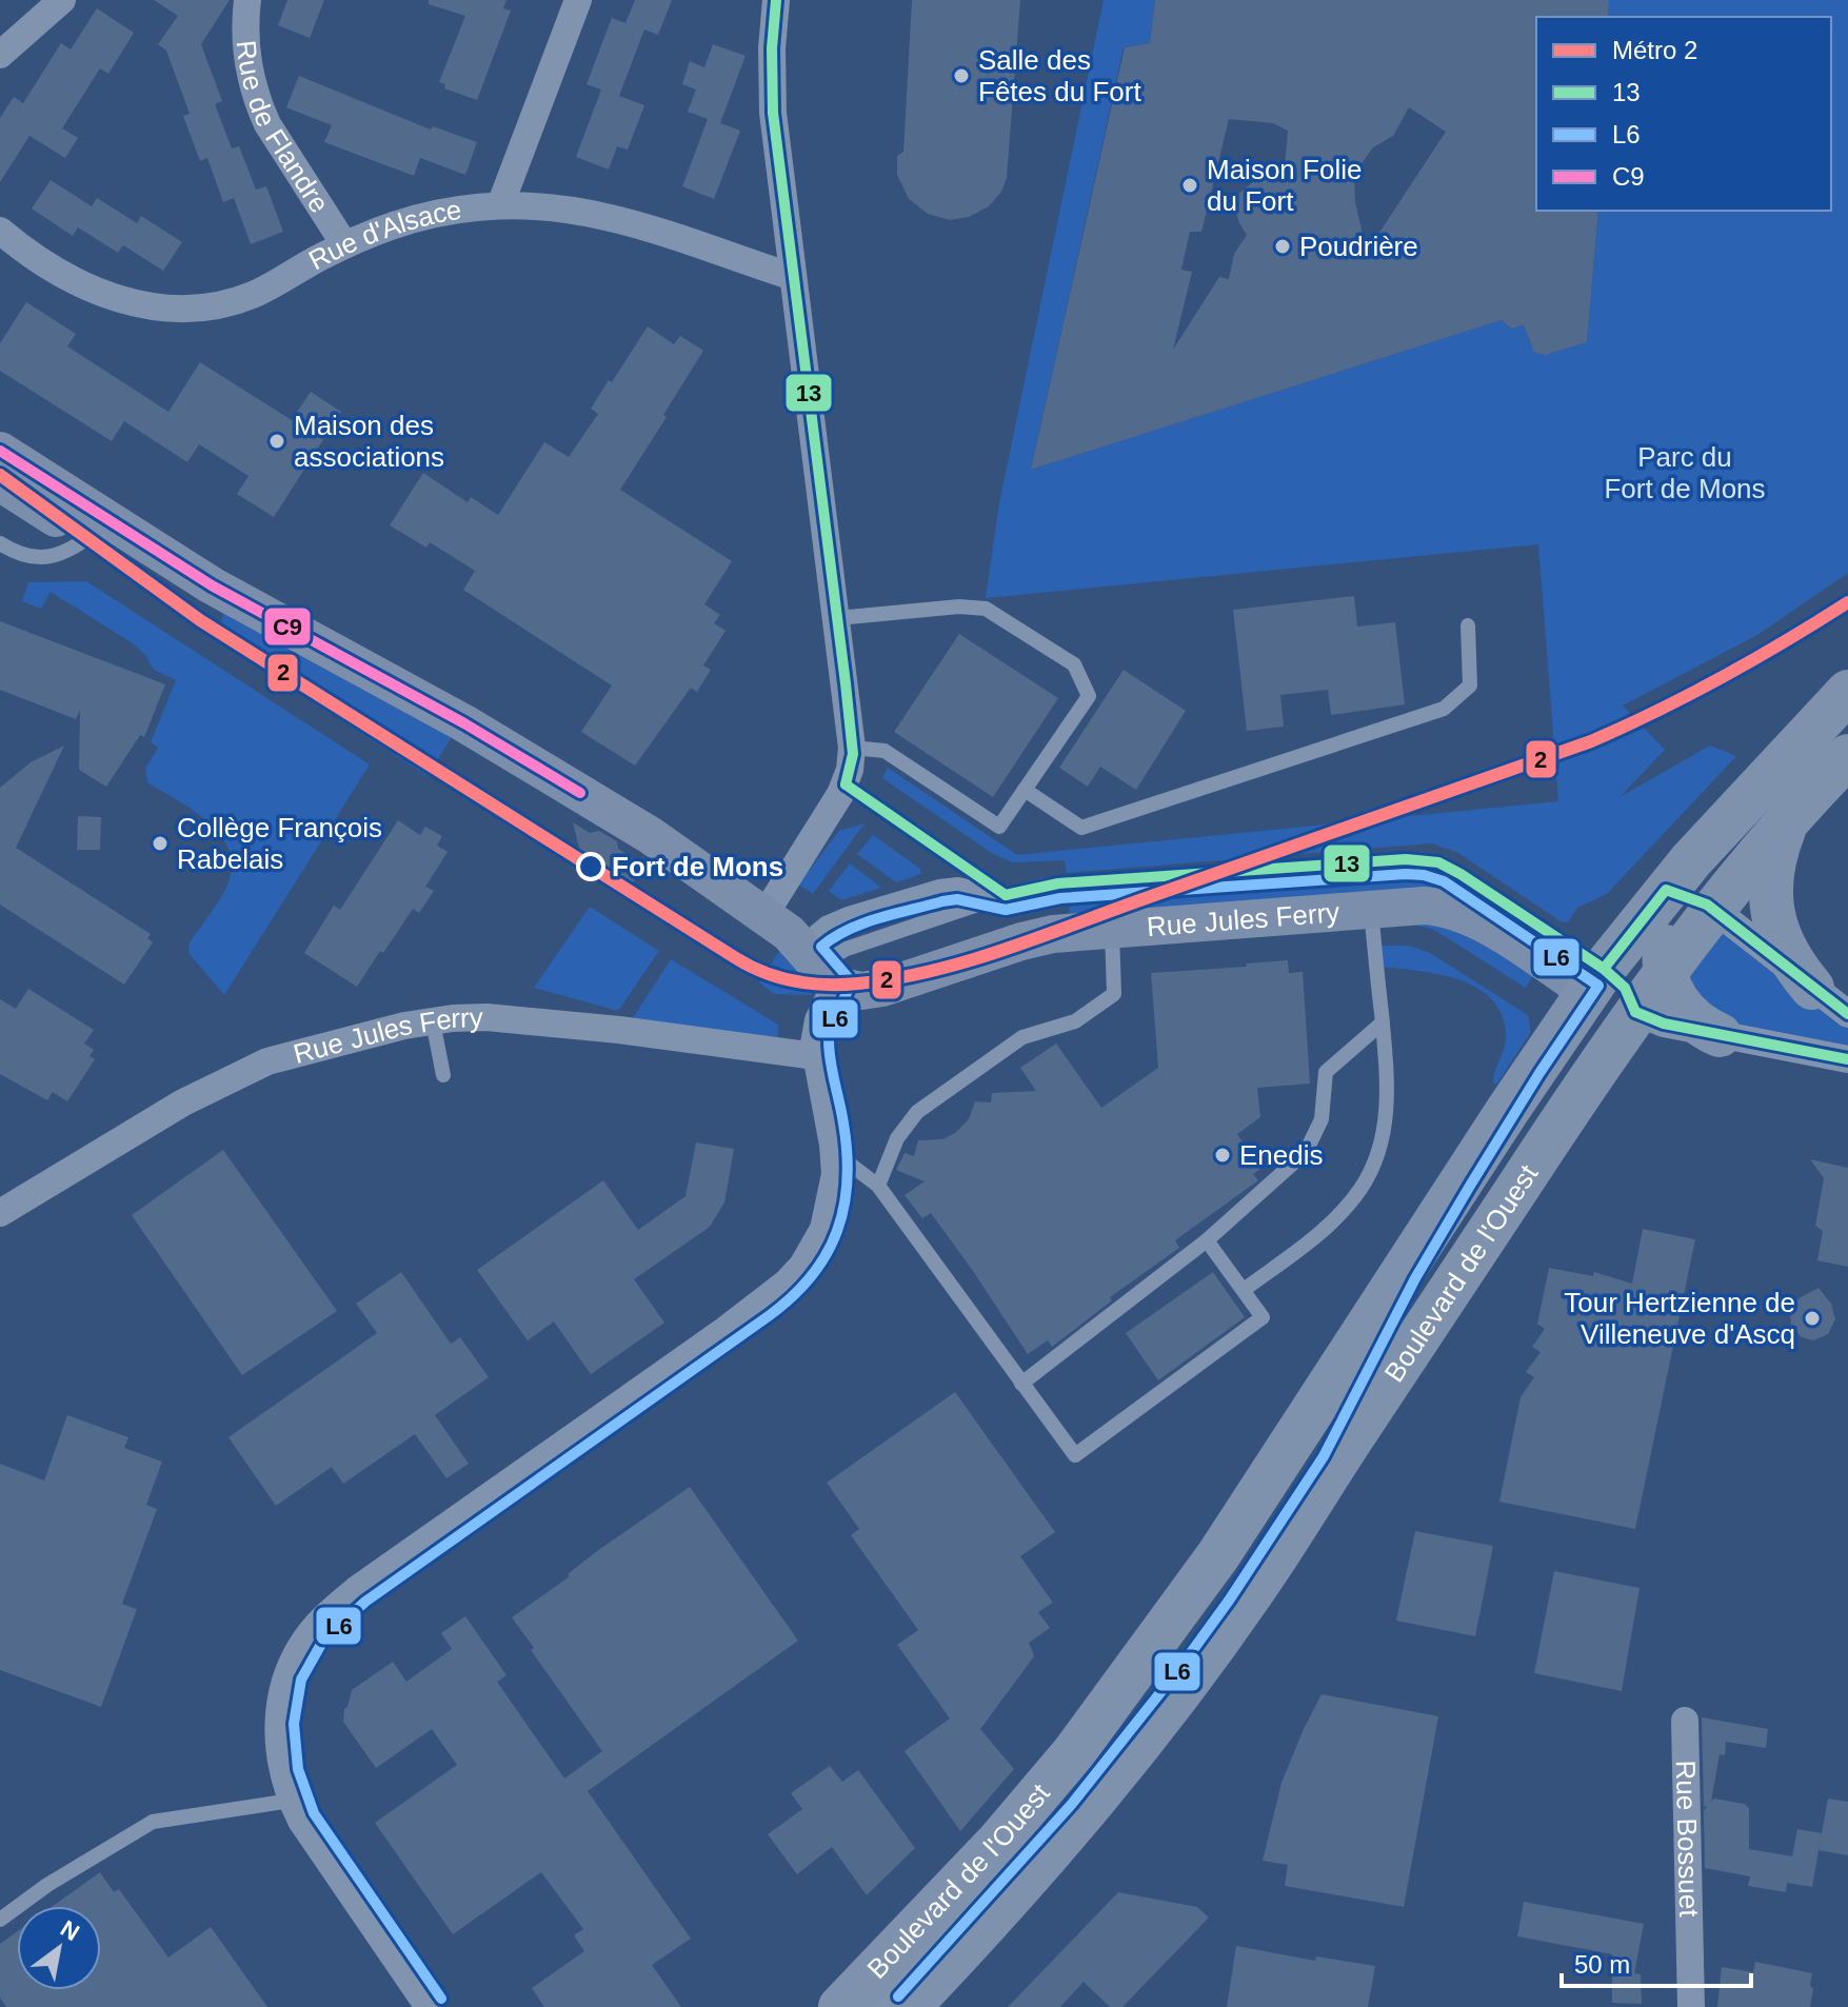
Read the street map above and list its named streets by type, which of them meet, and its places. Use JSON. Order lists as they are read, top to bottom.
{
  "streets": {
    "main road": ["Rue Jules Ferry", "Boulevard de l'Ouest"],
    "street": ["Rue de Flandre", "Rue d'Alsace", "Rue Bossuet"]
  },
  "crossings": [
    ["Rue de Flandre", "Rue d'Alsace"],
    ["Rue Jules Ferry", "Boulevard de l'Ouest"]
  ],
  "parks": ["Parc du Fort de Mons"],
  "places": [
    "Salle des Fêtes du Fort",
    "Maison Folie du Fort",
    "Poudrière",
    "Maison des associations",
    "Collège François Rabelais",
    "Fort de Mons",
    "Enedis",
    "Tour Hertzienne de Villeneuve d'Ascq"
  ],
  "lines": [
    "transit line 13",
    "transit line C9",
    "metro line 2",
    "transit line L6"
  ],
  "legend": [
    "Métro 2",
    "13",
    "L6",
    "C9"
  ],
  "scale_bar": "50 m",
  "north": "top right"
}
